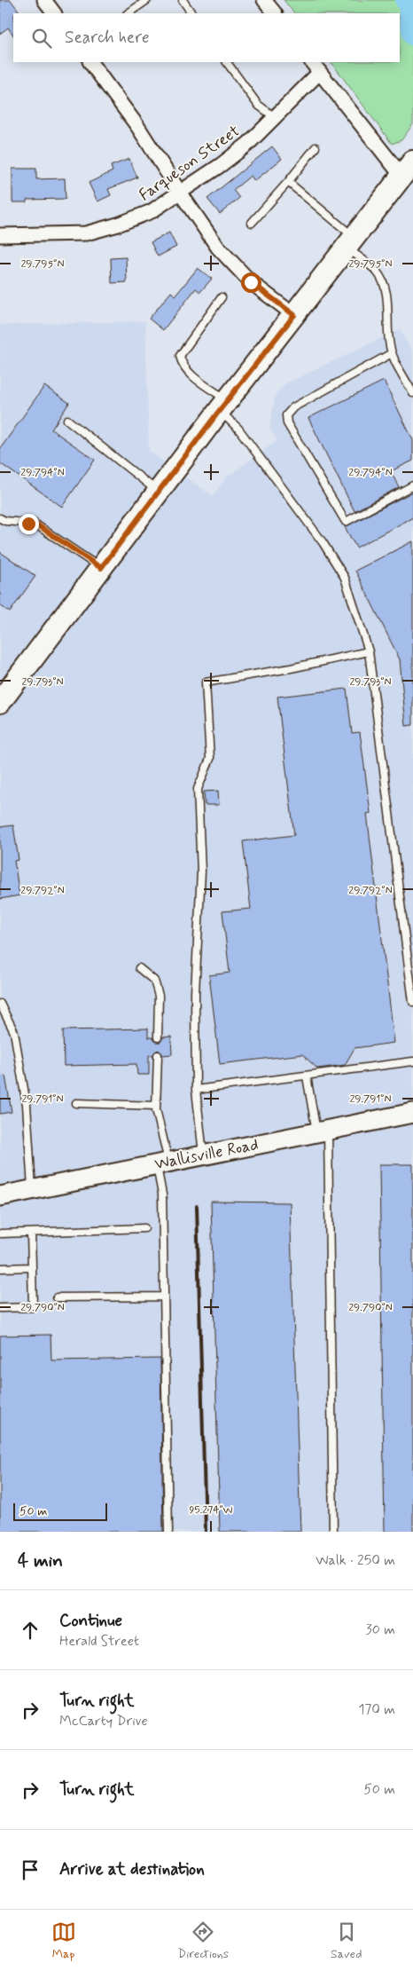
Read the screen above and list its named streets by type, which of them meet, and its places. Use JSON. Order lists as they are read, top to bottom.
{
  "streets": {
    "main road": ["Wallisville Road"],
    "street": ["Farqueson Street"]
  },
  "scale_bar": "50 m",
  "page": {
    "search": "Search here",
    "scale": "50 m",
    "heading": ["4 min", "Walk · 250 m"],
    "list": [
      ["Continue", "Herald Street", "30 m"],
      ["Turn right", "McCarty Drive", "170 m"],
      ["Turn right", "50 m"],
      "Arrive at destination"
    ],
    "nav": ["Map", "Directions", "Saved"]
  },
  "coordinates": [
    "29.795°N",
    "29.794°N",
    "29.793°N",
    "29.792°N",
    "29.791°N",
    "29.790°N",
    "95.274°W"
  ]
}
